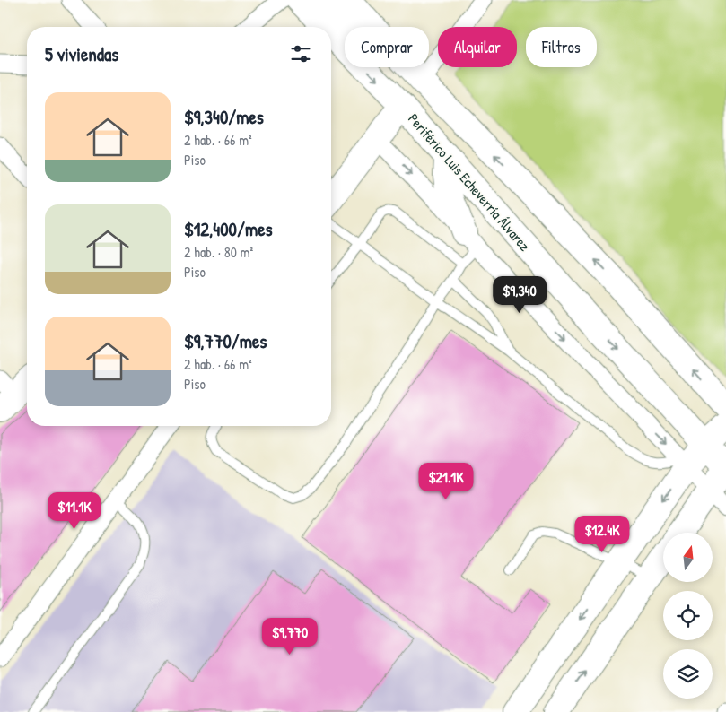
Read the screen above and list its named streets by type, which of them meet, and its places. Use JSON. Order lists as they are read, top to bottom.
{
  "streets": {
    "main road": ["Periférico Luis Echeverría Álvarez"]
  },
  "north": "top",
  "page": {
    "chip": ["Comprar", "Alquilar", "Filtros"],
    "heading": "5 viviendas",
    "list": [
      {
        "name": "$9,340/mes",
        "note": "2 hab. · 66 m² · Piso"
      },
      {
        "name": "$12,400/mes",
        "note": "2 hab. · 80 m² · Piso"
      },
      {
        "name": "$9,770/mes",
        "note": "2 hab. · 66 m² · Piso"
      }
    ],
    "price": [
      "$9,340",
      "$21.1K",
      "$11.1K",
      "$12.4K",
      "$9,770"
    ]
  }
}
